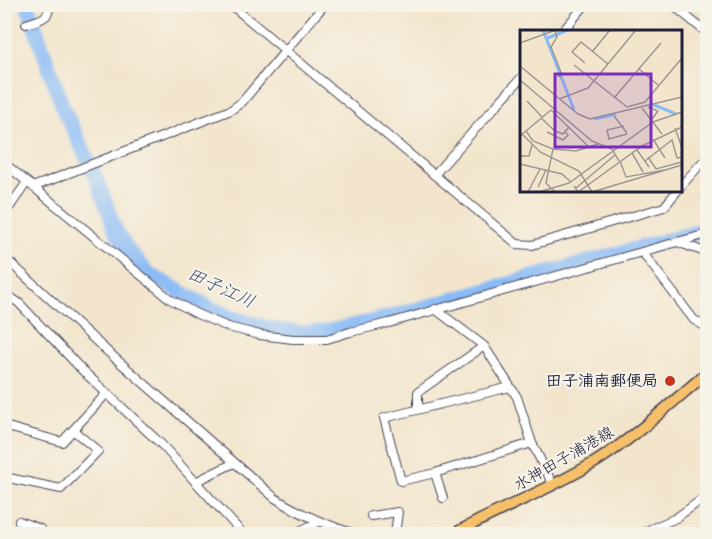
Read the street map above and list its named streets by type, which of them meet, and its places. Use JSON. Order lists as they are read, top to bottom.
{
  "streets": {
    "main road": ["水神田子浦港線"]
  },
  "water": ["田子江川"],
  "places": ["田子浦南郵便局"]
}
